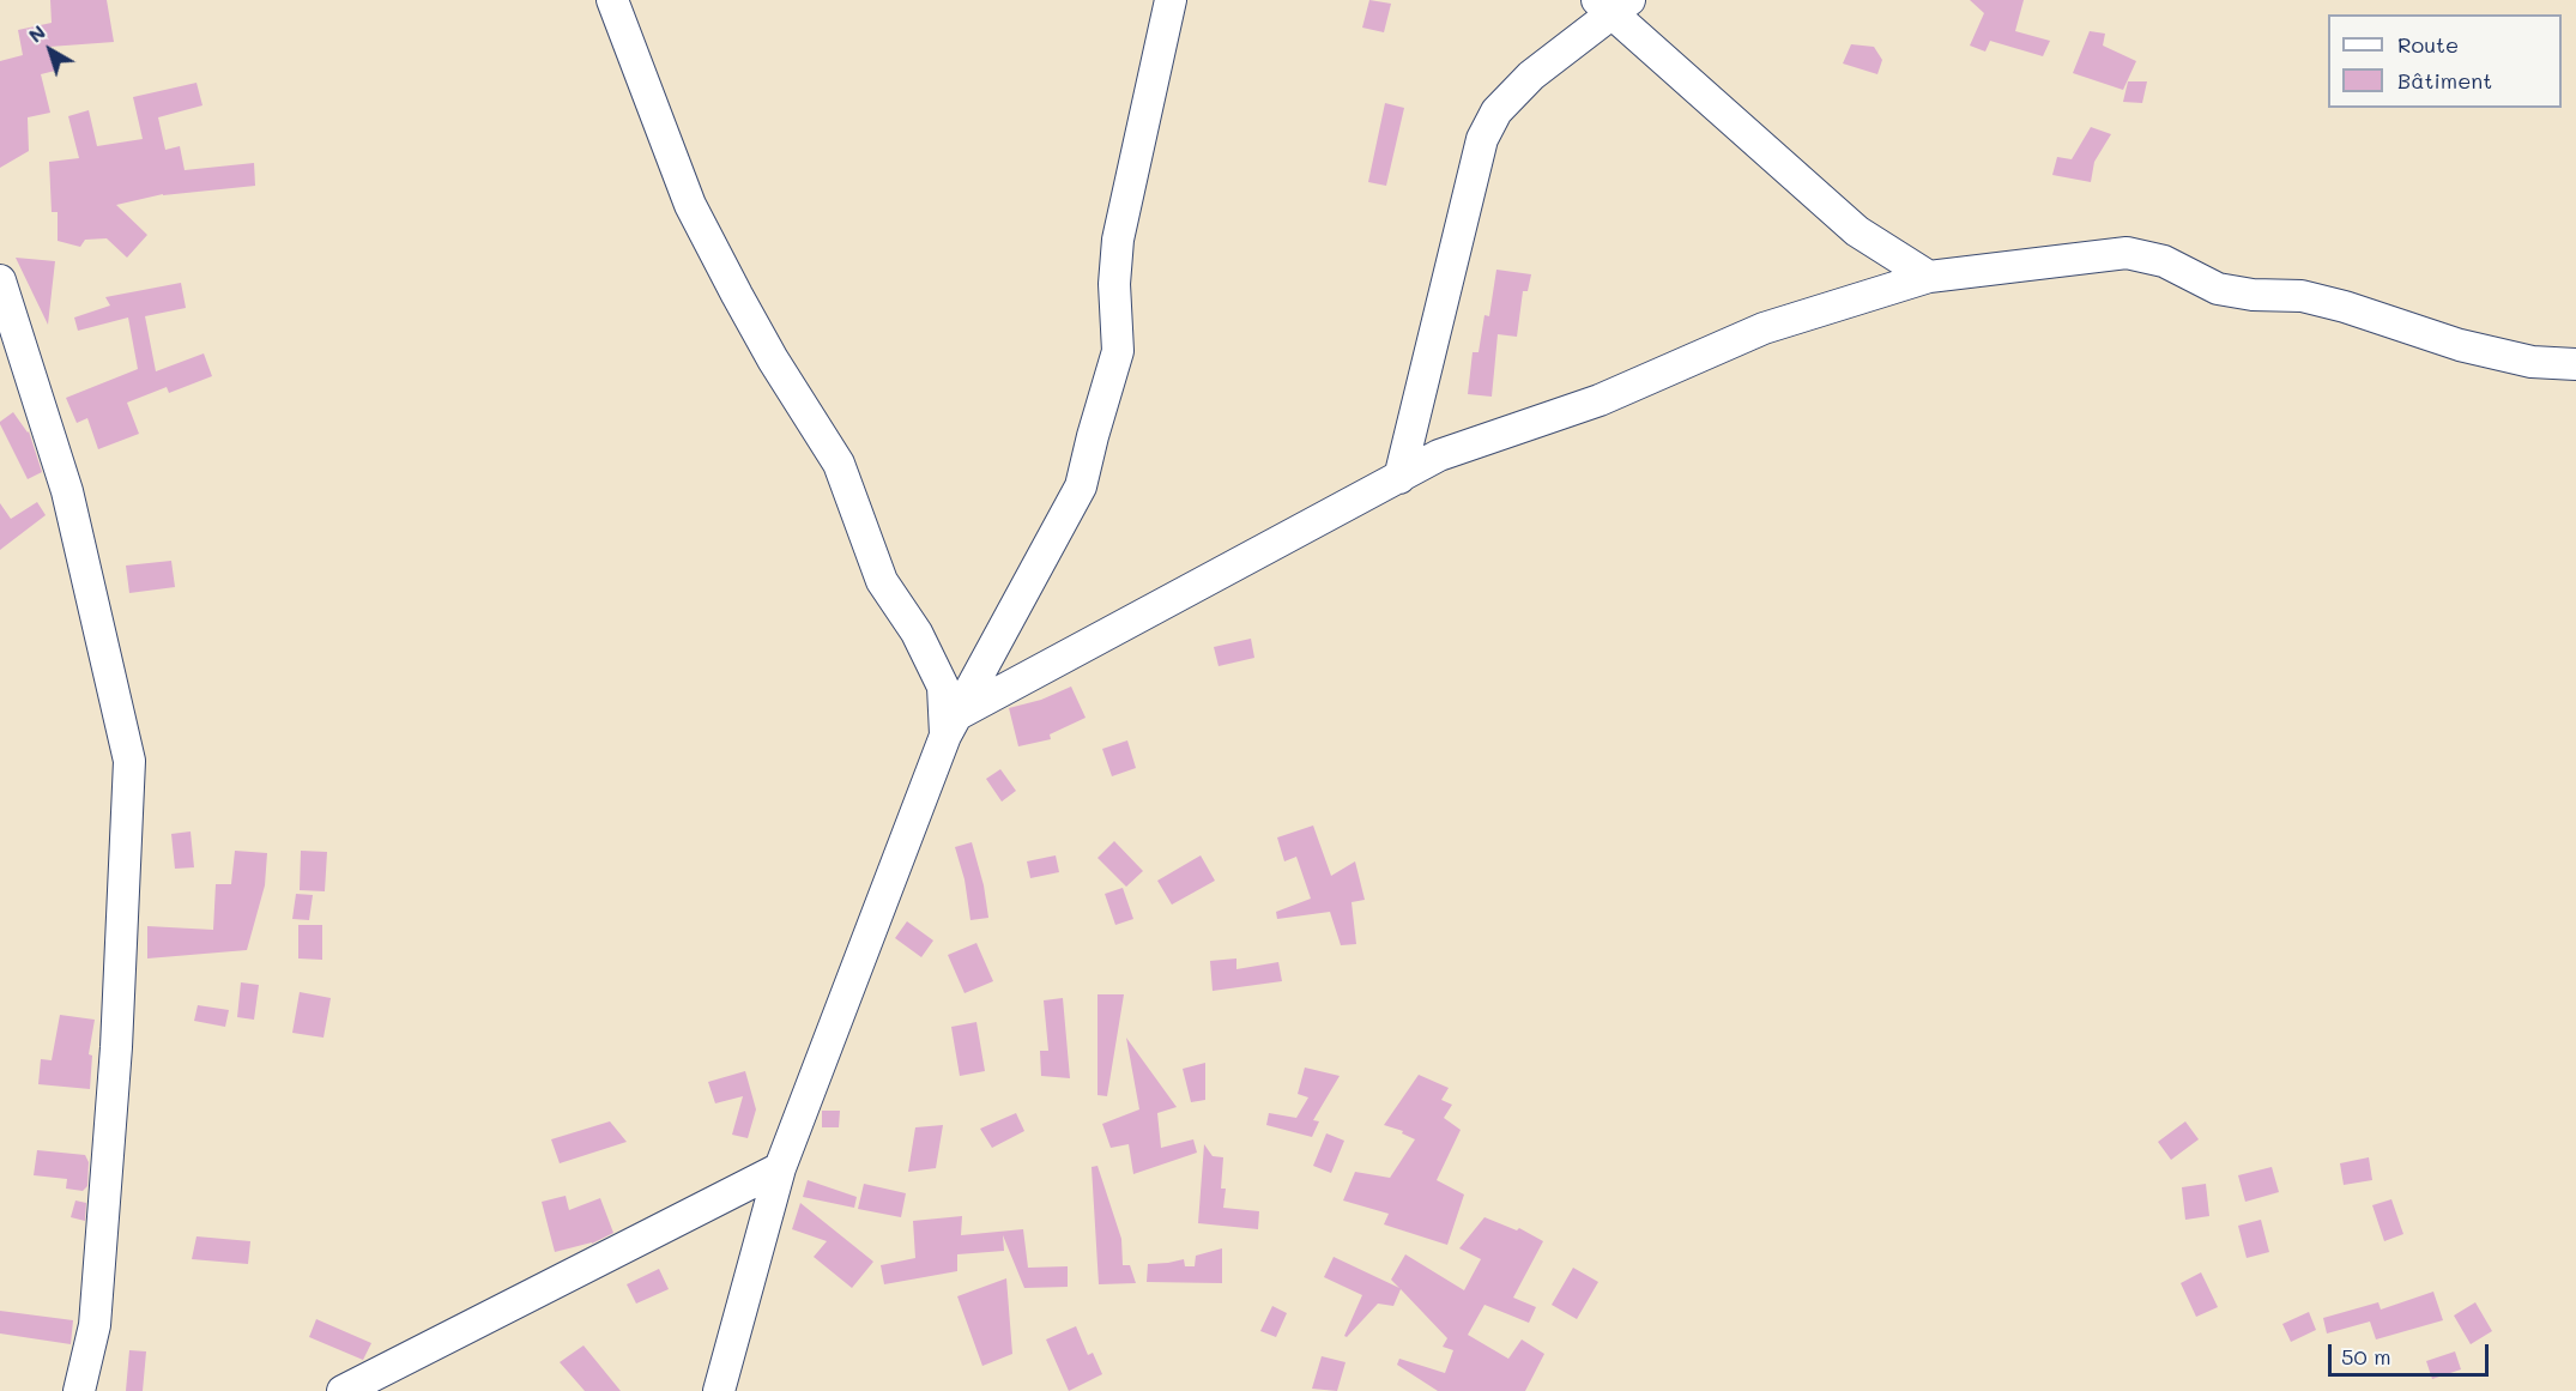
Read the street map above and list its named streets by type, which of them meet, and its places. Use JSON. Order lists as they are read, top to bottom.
{
  "legend": ["Route", "Bâtiment"],
  "scale_bar": "50 m",
  "north": "top left"
}
